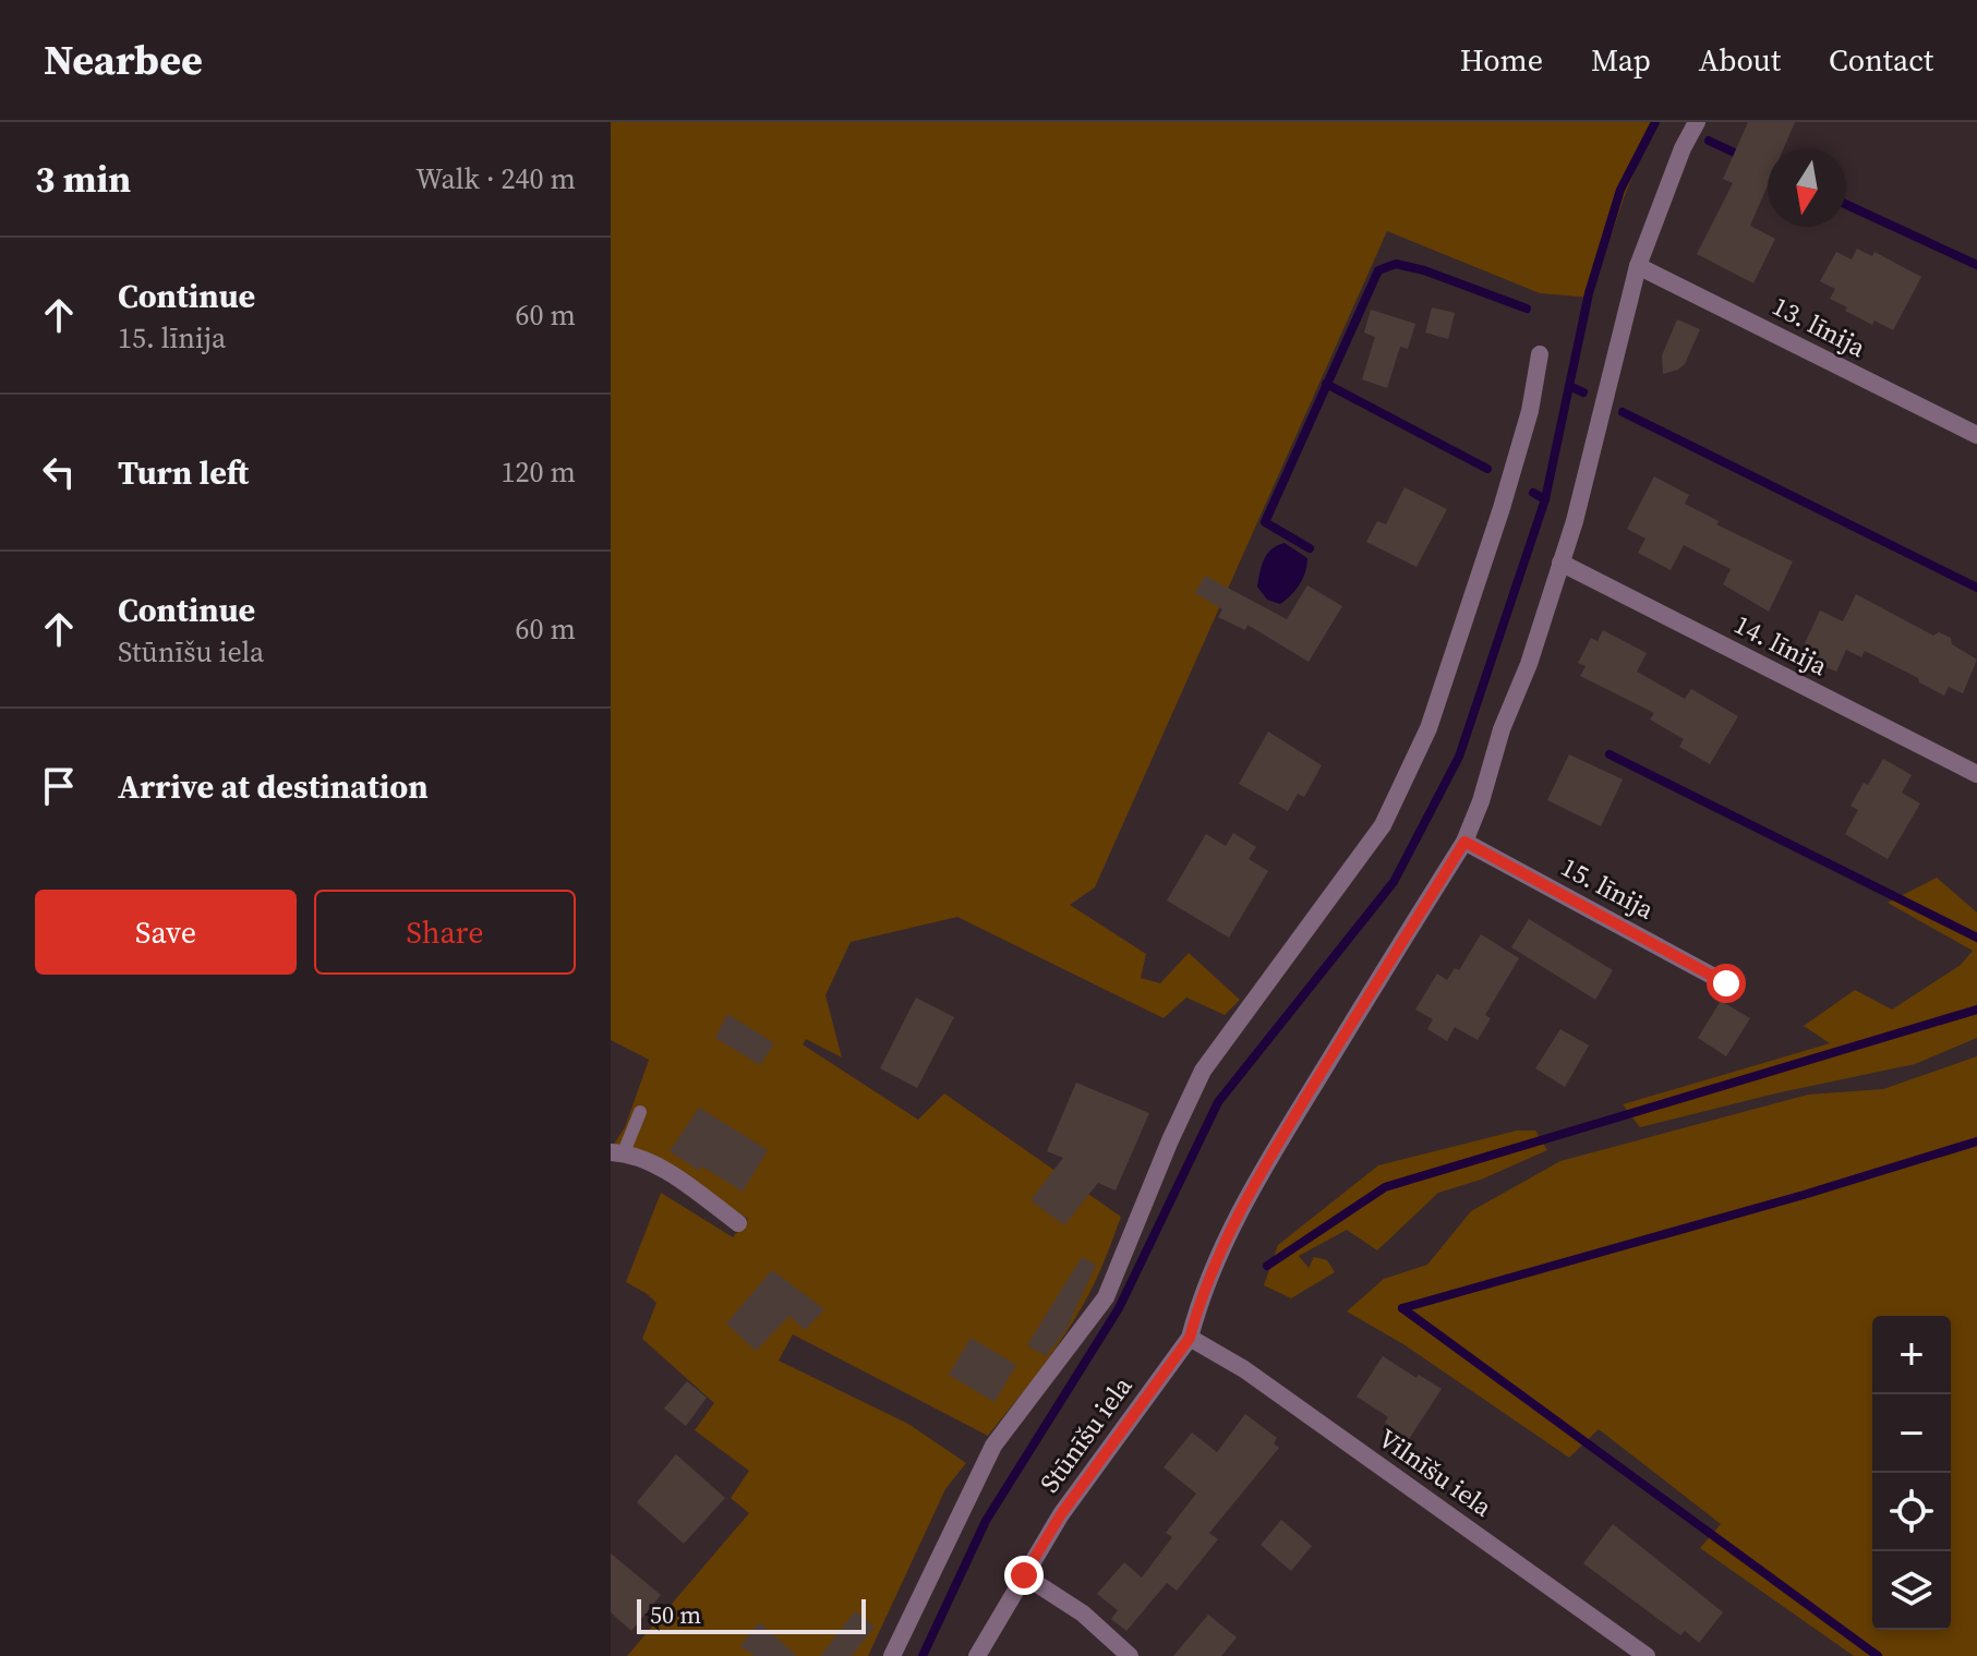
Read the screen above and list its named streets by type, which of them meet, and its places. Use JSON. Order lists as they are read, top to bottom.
{
  "streets": {
    "street": [
      "13. līnija",
      "14. līnija",
      "15. līnija",
      "Stūnīšu iela",
      "Vilnīšu iela"
    ]
  },
  "crossings": [
    ["13. līnija", "Stūnīšu iela"],
    ["14. līnija", "Stūnīšu iela"],
    ["15. līnija", "Stūnīšu iela"],
    ["Stūnīšu iela", "Vilnīšu iela"]
  ],
  "scale_bar": "50 m",
  "north": "bottom",
  "page": {
    "header": "Nearbee",
    "nav": [
      "Home",
      "Map",
      "About",
      "Contact"
    ],
    "heading": ["3 min", "Walk · 240 m"],
    "list": [
      ["Continue", "15. līnija", "60 m"],
      ["Turn left", "120 m"],
      ["Continue", "Stūnīšu iela", "60 m"],
      "Arrive at destination"
    ],
    "buttons": ["Save", "Share"],
    "map_buttons": ["+", "−"],
    "scale": "50 m"
  }
}
